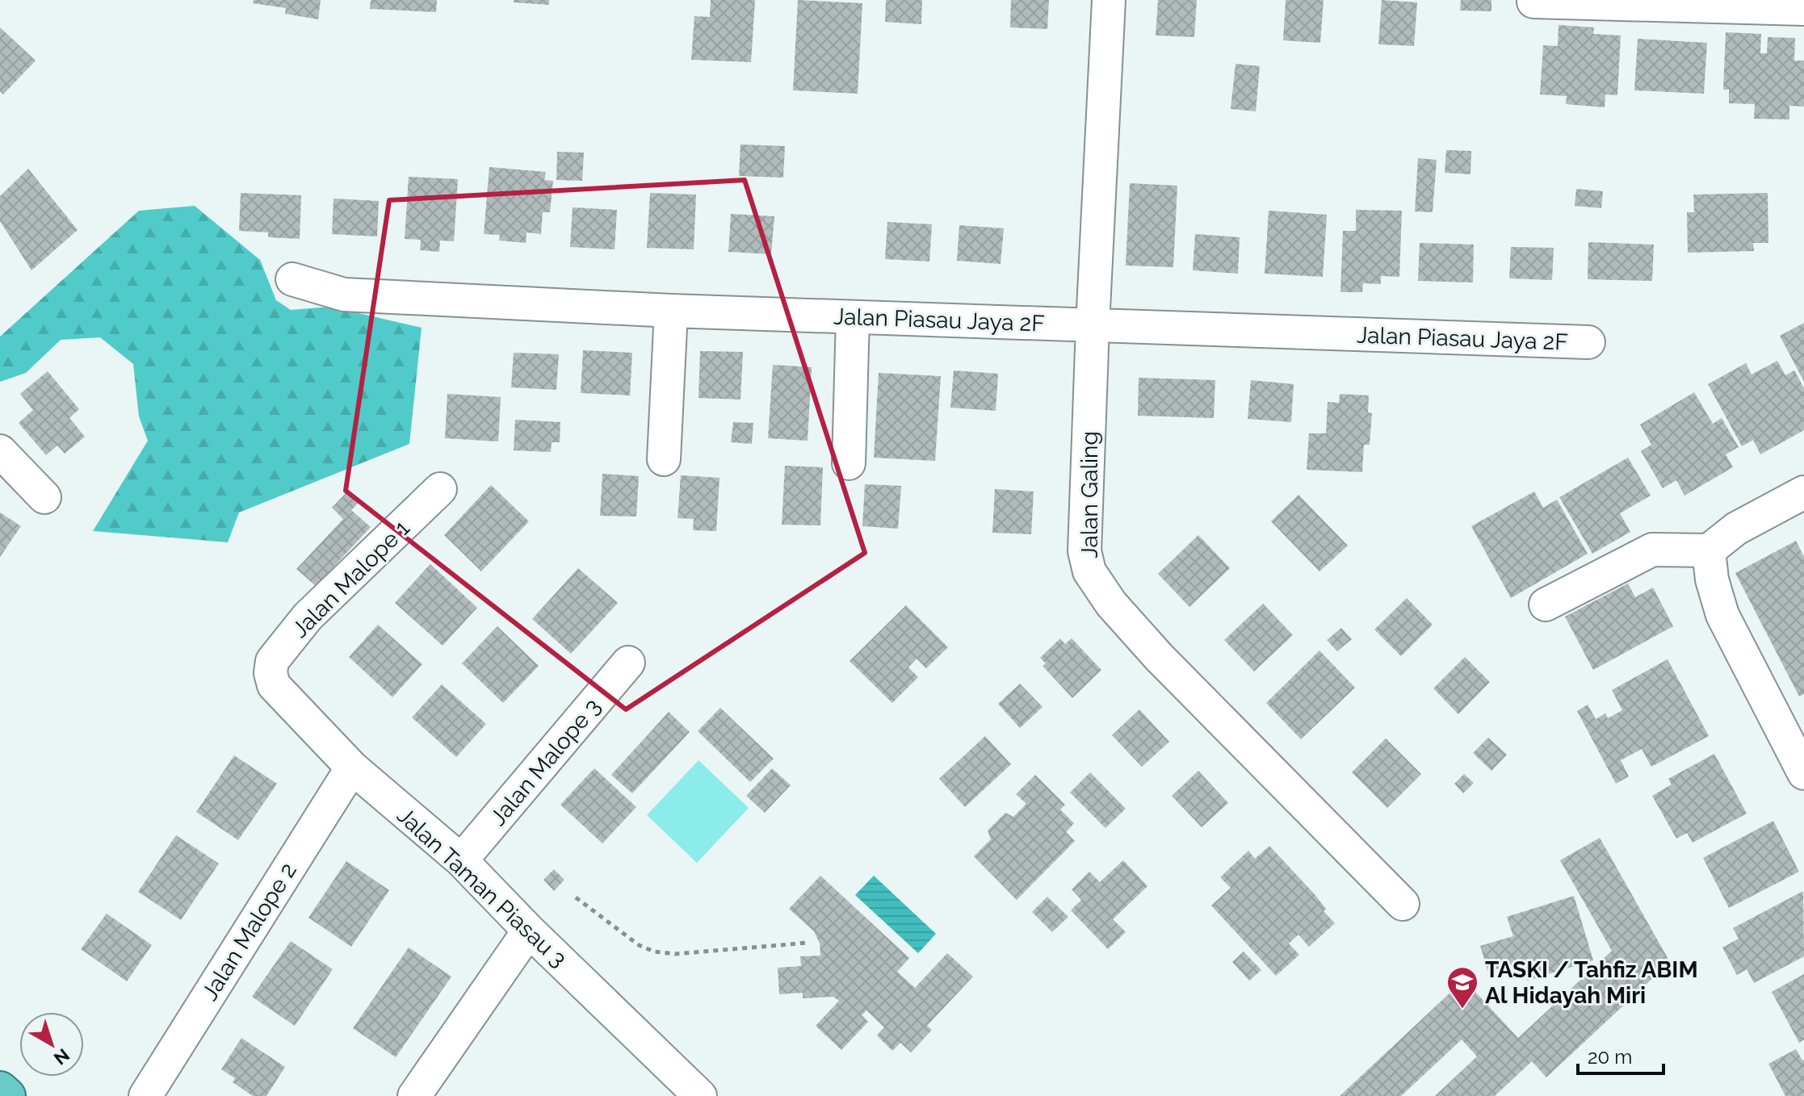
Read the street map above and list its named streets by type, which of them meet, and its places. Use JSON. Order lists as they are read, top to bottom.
{
  "streets": {
    "street": [
      "Jalan Piasau Jaya 2F",
      "Jalan Galing",
      "Jalan Malope 1",
      "Jalan Malope 3",
      "Jalan Taman Piasau 3",
      "Jalan Malope 2"
    ]
  },
  "crossings": [
    ["Jalan Piasau Jaya 2F", "Jalan Galing"],
    ["Jalan Malope 1", "Jalan Taman Piasau 3"],
    ["Jalan Malope 3", "Jalan Taman Piasau 3"],
    ["Jalan Taman Piasau 3", "Jalan Malope 2"]
  ],
  "places": {
    "school or university": ["TASKI / Tahfiz ABIM Al Hidayah Miri"]
  },
  "scale_bar": "20 m",
  "north": "bottom right"
}
